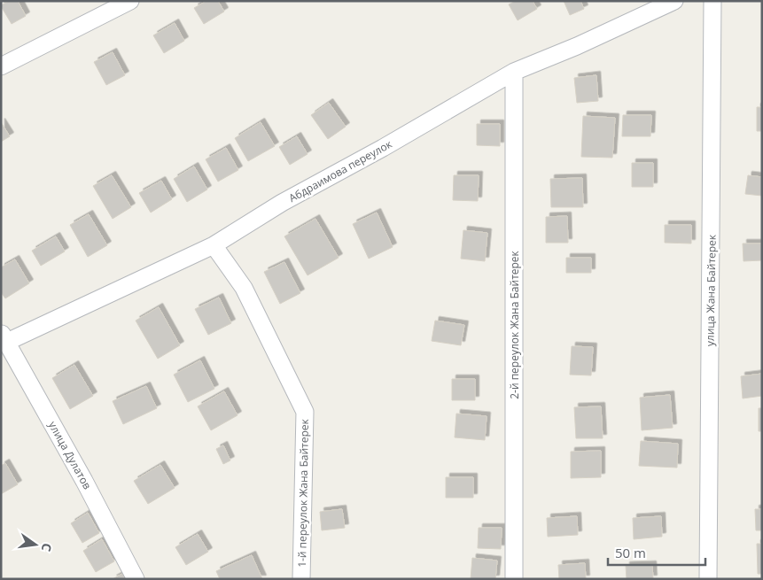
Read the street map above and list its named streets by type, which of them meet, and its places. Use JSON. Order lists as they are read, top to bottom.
{
  "streets": {
    "street": [
      "Абдраимова переулок",
      "улица Жана Байтерек",
      "2-й переулок Жана Байтерек",
      "улица Дулатов",
      "1-й переулок Жана Байтерек"
    ]
  },
  "crossings": [
    ["Абдраимова переулок", "2-й переулок Жана Байтерек"],
    ["Абдраимова переулок", "улица Дулатов"],
    ["Абдраимова переулок", "1-й переулок Жана Байтерек"]
  ],
  "scale_bar": "50 m",
  "north": "right"
}
